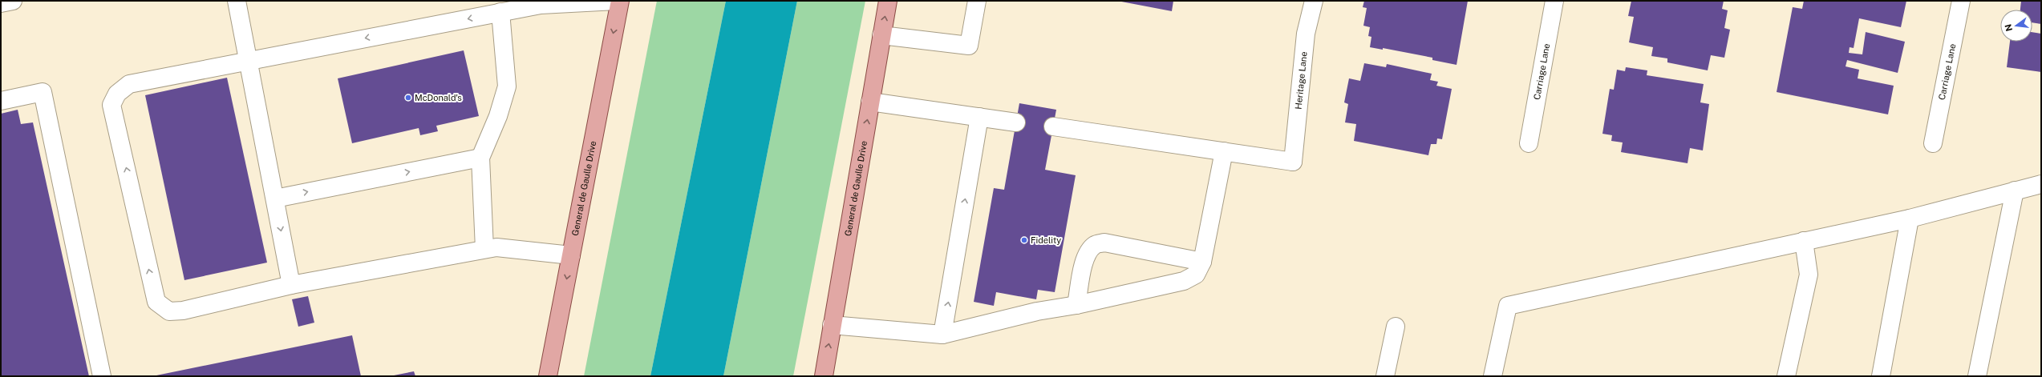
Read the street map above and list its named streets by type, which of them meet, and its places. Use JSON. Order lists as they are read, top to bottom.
{
  "streets": {
    "main road": ["General de Gaulle Drive"],
    "street": ["Carriage Lane", "Heritage Lane"]
  },
  "places": ["McDonald's", "Fidelity"],
  "north": "left"
}
